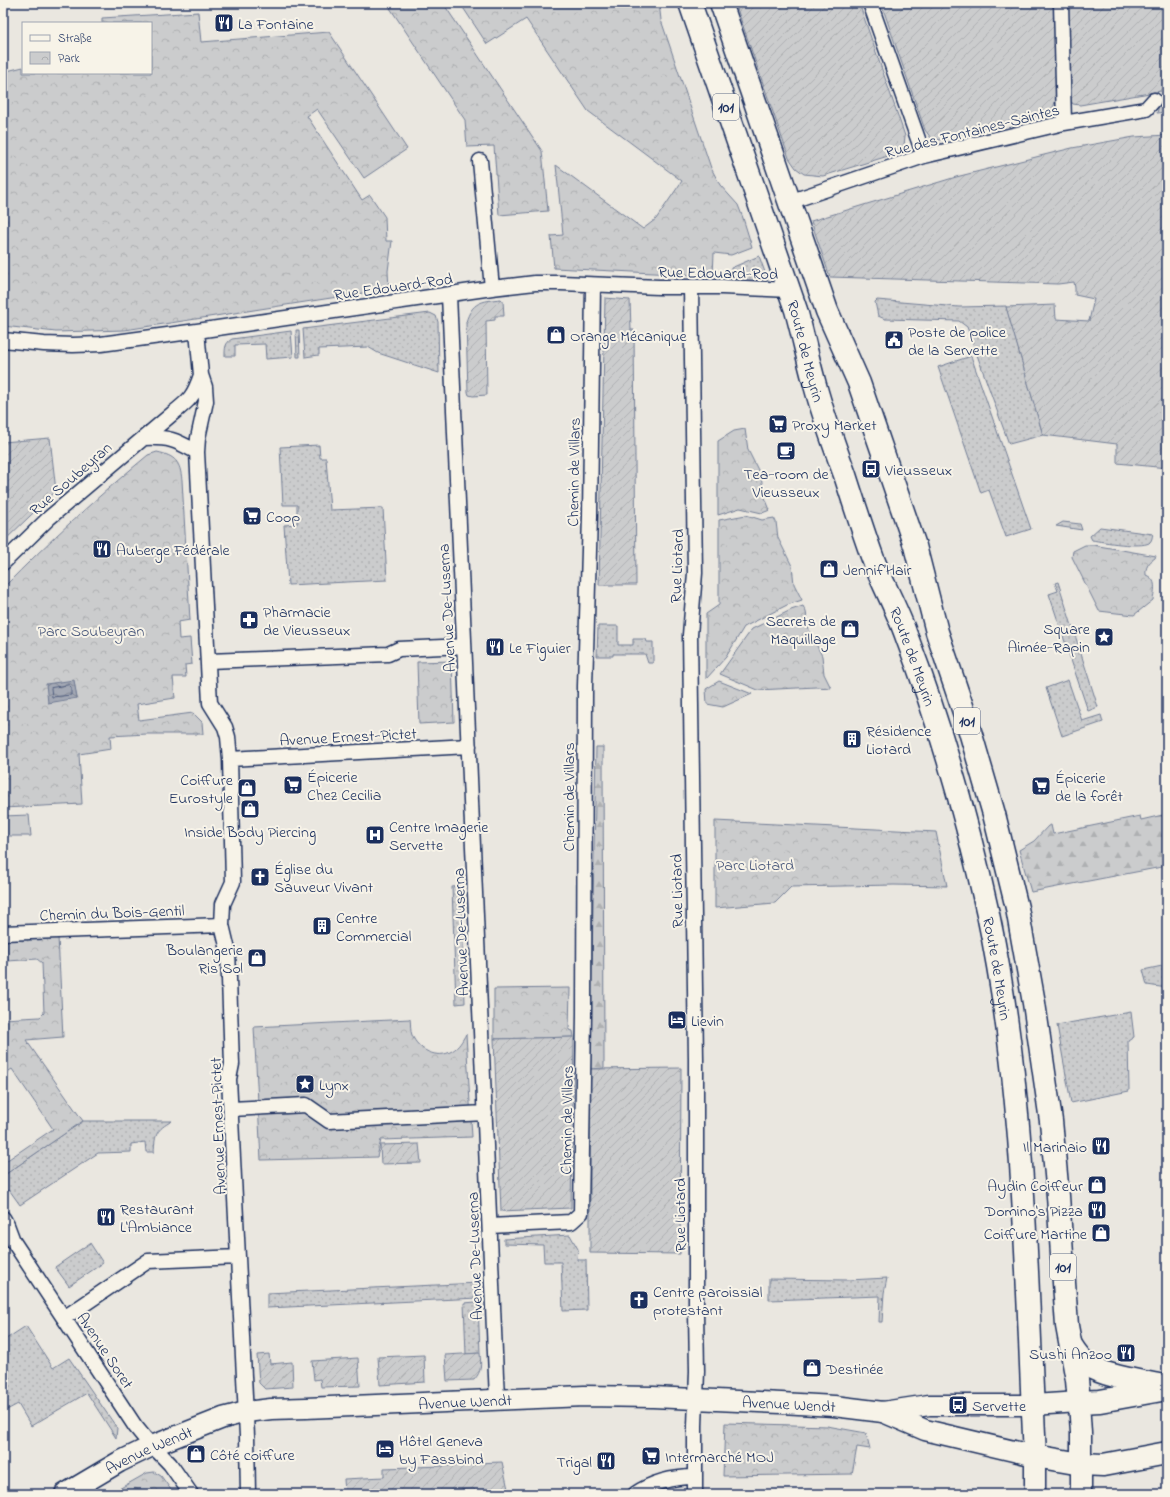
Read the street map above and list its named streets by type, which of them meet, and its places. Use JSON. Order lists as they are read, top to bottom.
{
  "streets": {
    "main road": ["101", "Route de Meyrin", "Avenue Wendt"],
    "street": [
      "Rue des Fontaines-Saintes",
      "Rue Edouard-Rod",
      "Chemin de Villars",
      "Rue Soubeyran",
      "Rue Liotard",
      "Avenue De-Luserna",
      "Avenue Ernest-Pictet",
      "Chemin du Bois-Gentil",
      "Avenue Soret"
    ]
  },
  "crossings": [
    ["101", "Route de Meyrin"],
    ["101", "Avenue Wendt"],
    ["Rue des Fontaines-Saintes", "Route de Meyrin"],
    ["Rue Edouard-Rod", "Route de Meyrin"],
    ["Rue Edouard-Rod", "Chemin de Villars"],
    ["Rue Edouard-Rod", "Rue Liotard"],
    ["Rue Edouard-Rod", "Avenue De-Luserna"],
    ["Rue Edouard-Rod", "Avenue Ernest-Pictet"],
    ["Route de Meyrin", "Avenue Wendt"],
    ["Chemin de Villars", "Avenue De-Luserna"],
    ["Rue Soubeyran", "Avenue Ernest-Pictet"],
    ["Rue Liotard", "Avenue Wendt"],
    ["Avenue De-Luserna", "Avenue Ernest-Pictet"],
    ["Avenue De-Luserna", "Avenue Wendt"],
    ["Avenue Ernest-Pictet", "Chemin du Bois-Gentil"],
    ["Avenue Ernest-Pictet", "Avenue Wendt"],
    ["Avenue Soret", "Avenue Wendt"]
  ],
  "parks": ["Parc Soubeyran", "Parc Liotard"],
  "places": {
    "restaurant": [
      "La Fontaine",
      "Auberge Fédérale",
      "Le Figuier",
      "Il Marinaio",
      "Domino's Pizza",
      "Restaurant L'Ambiance",
      "Sushi Anzoo",
      "Trigal"
    ],
    "shop": [
      "Orange Mécanique",
      "Jennif’Hair",
      "Secrets de Maquillage",
      "Coiffure Eurostyle",
      "Inside Body Piercing",
      "Boulangerie Ris Sol",
      "Aydin Coiffeur",
      "Coiffure Martine",
      "Destinée",
      "Côté coiffure"
    ],
    "public building": ["Poste de police de la Servette"],
    "supermarket": [
      "Proxy Market",
      "Coop",
      "Épicerie Chez Cecilia",
      "Épicerie de la forêt",
      "Intermarché MOJ"
    ],
    "cafe": ["Tea-room de Vieusseux"],
    "bus stop": ["Vieusseux", "Servette"],
    "pharmacy": ["Pharmacie de Vieusseux"],
    "place": ["Square Aimée-Rapin", "Lynx"],
    "building": ["Résidence Liotard", "Centre Commercial"],
    "hospital": ["Centre Imagerie Servette"],
    "church": ["Église du Sauveur Vivant", "Centre paroissial protestant"],
    "hotel": ["Lievin", "Hôtel Geneva by Fassbind"]
  },
  "legend": ["Straße", "Park"]
}
